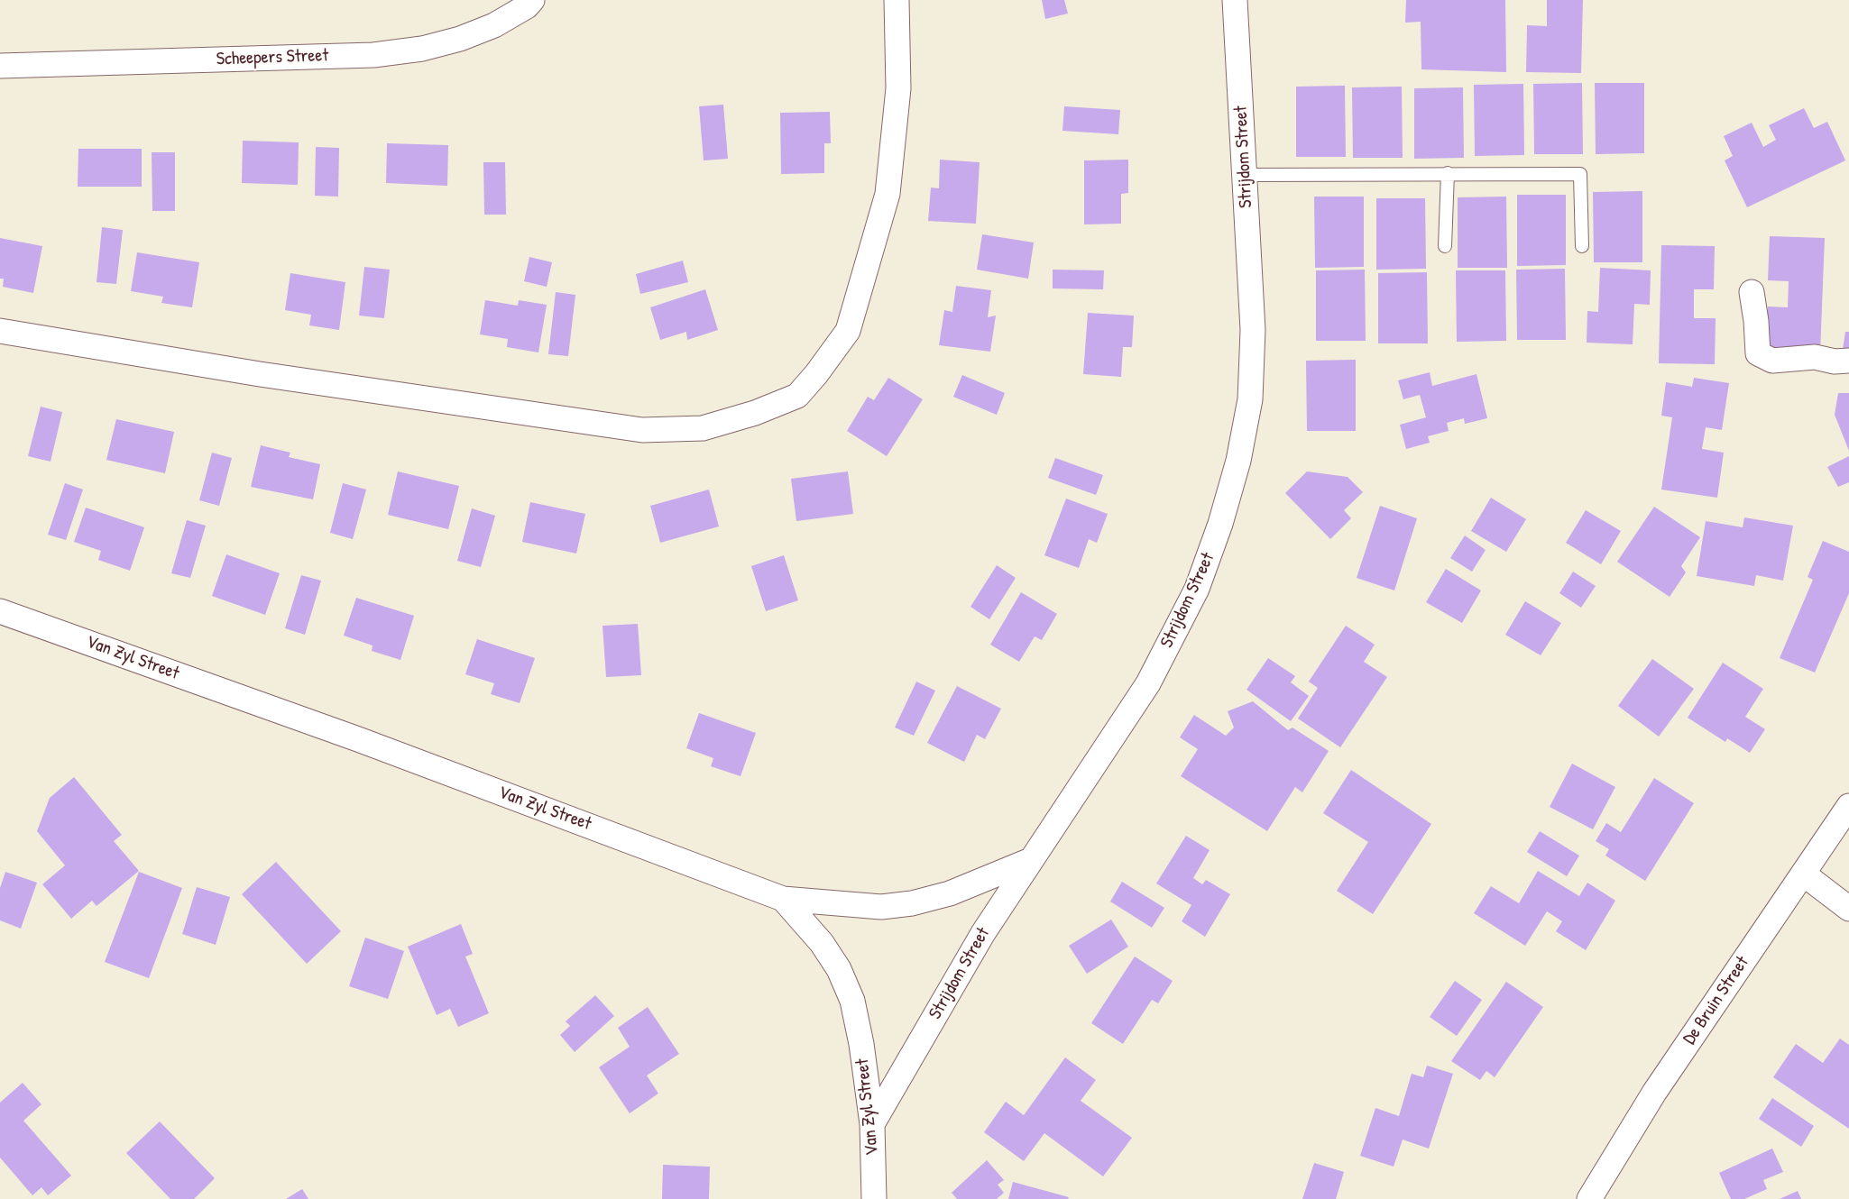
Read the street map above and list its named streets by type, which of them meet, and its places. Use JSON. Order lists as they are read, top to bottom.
{
  "streets": {
    "street": [
      "Scheepers Street",
      "Strijdom Street",
      "Van Zyl Street",
      "De Bruin Street"
    ]
  },
  "crossings": [
    ["Strijdom Street", "Van Zyl Street"]
  ]
}
